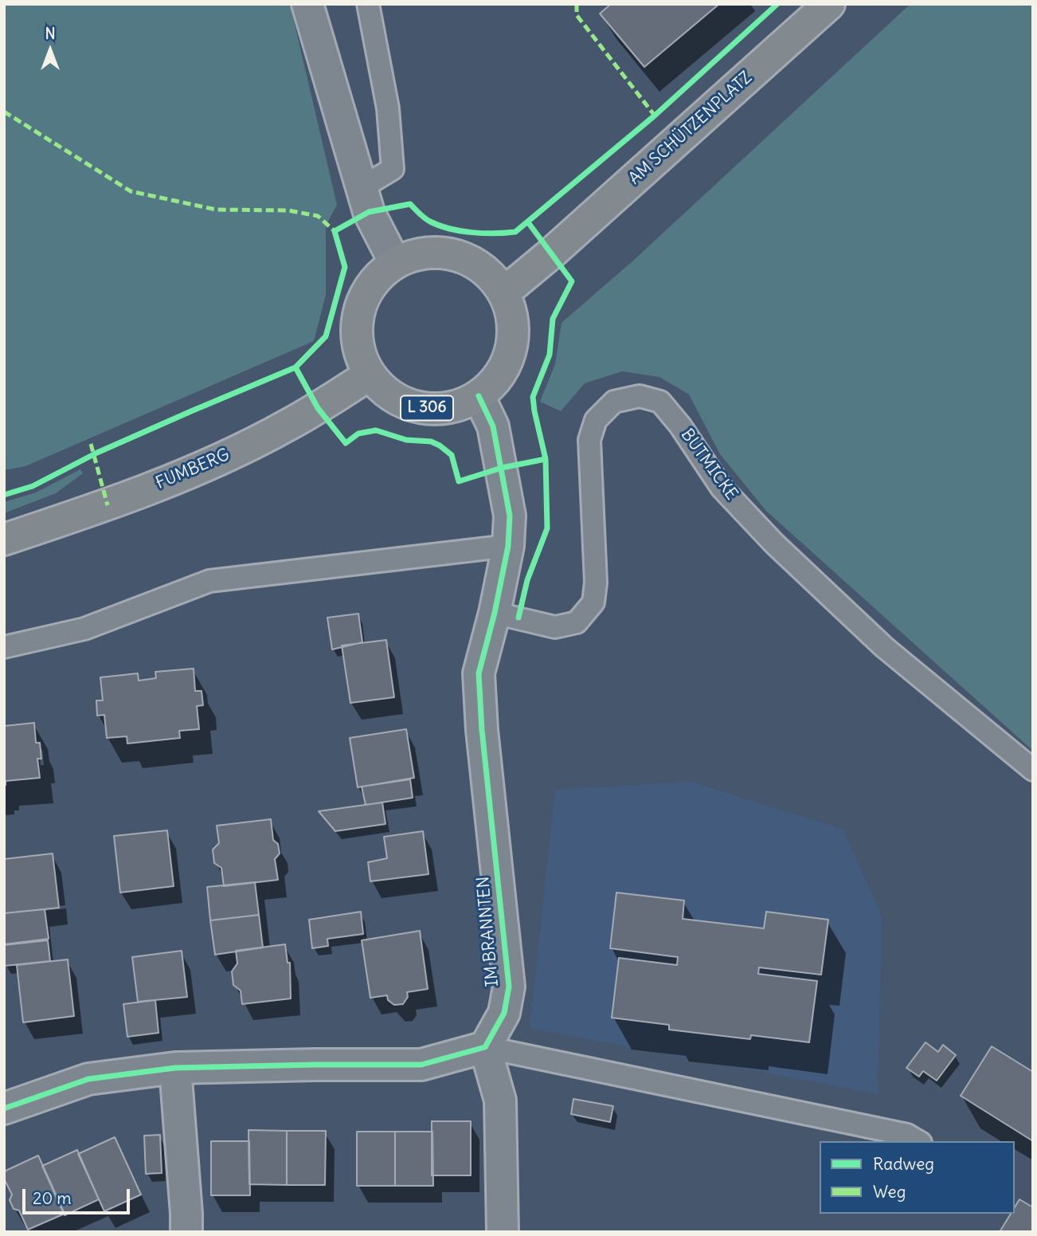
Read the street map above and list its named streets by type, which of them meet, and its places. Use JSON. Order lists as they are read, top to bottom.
{
  "streets": {
    "main road": ["AM SCHÜTZENPLATZ", "L 306", "FUMBERG"],
    "street": ["IM BRANNTEN"],
    "lane": ["BUTMICKE"]
  },
  "crossings": [
    ["AM SCHÜTZENPLATZ", "L 306"],
    ["AM SCHÜTZENPLATZ", "FUMBERG"],
    ["AM SCHÜTZENPLATZ", "IM BRANNTEN"],
    ["L 306", "FUMBERG"],
    ["L 306", "IM BRANNTEN"],
    ["BUTMICKE", "IM BRANNTEN"],
    ["FUMBERG", "IM BRANNTEN"]
  ],
  "legend": ["Radweg", "Weg"],
  "scale_bar": "20 m",
  "north": "top"
}
